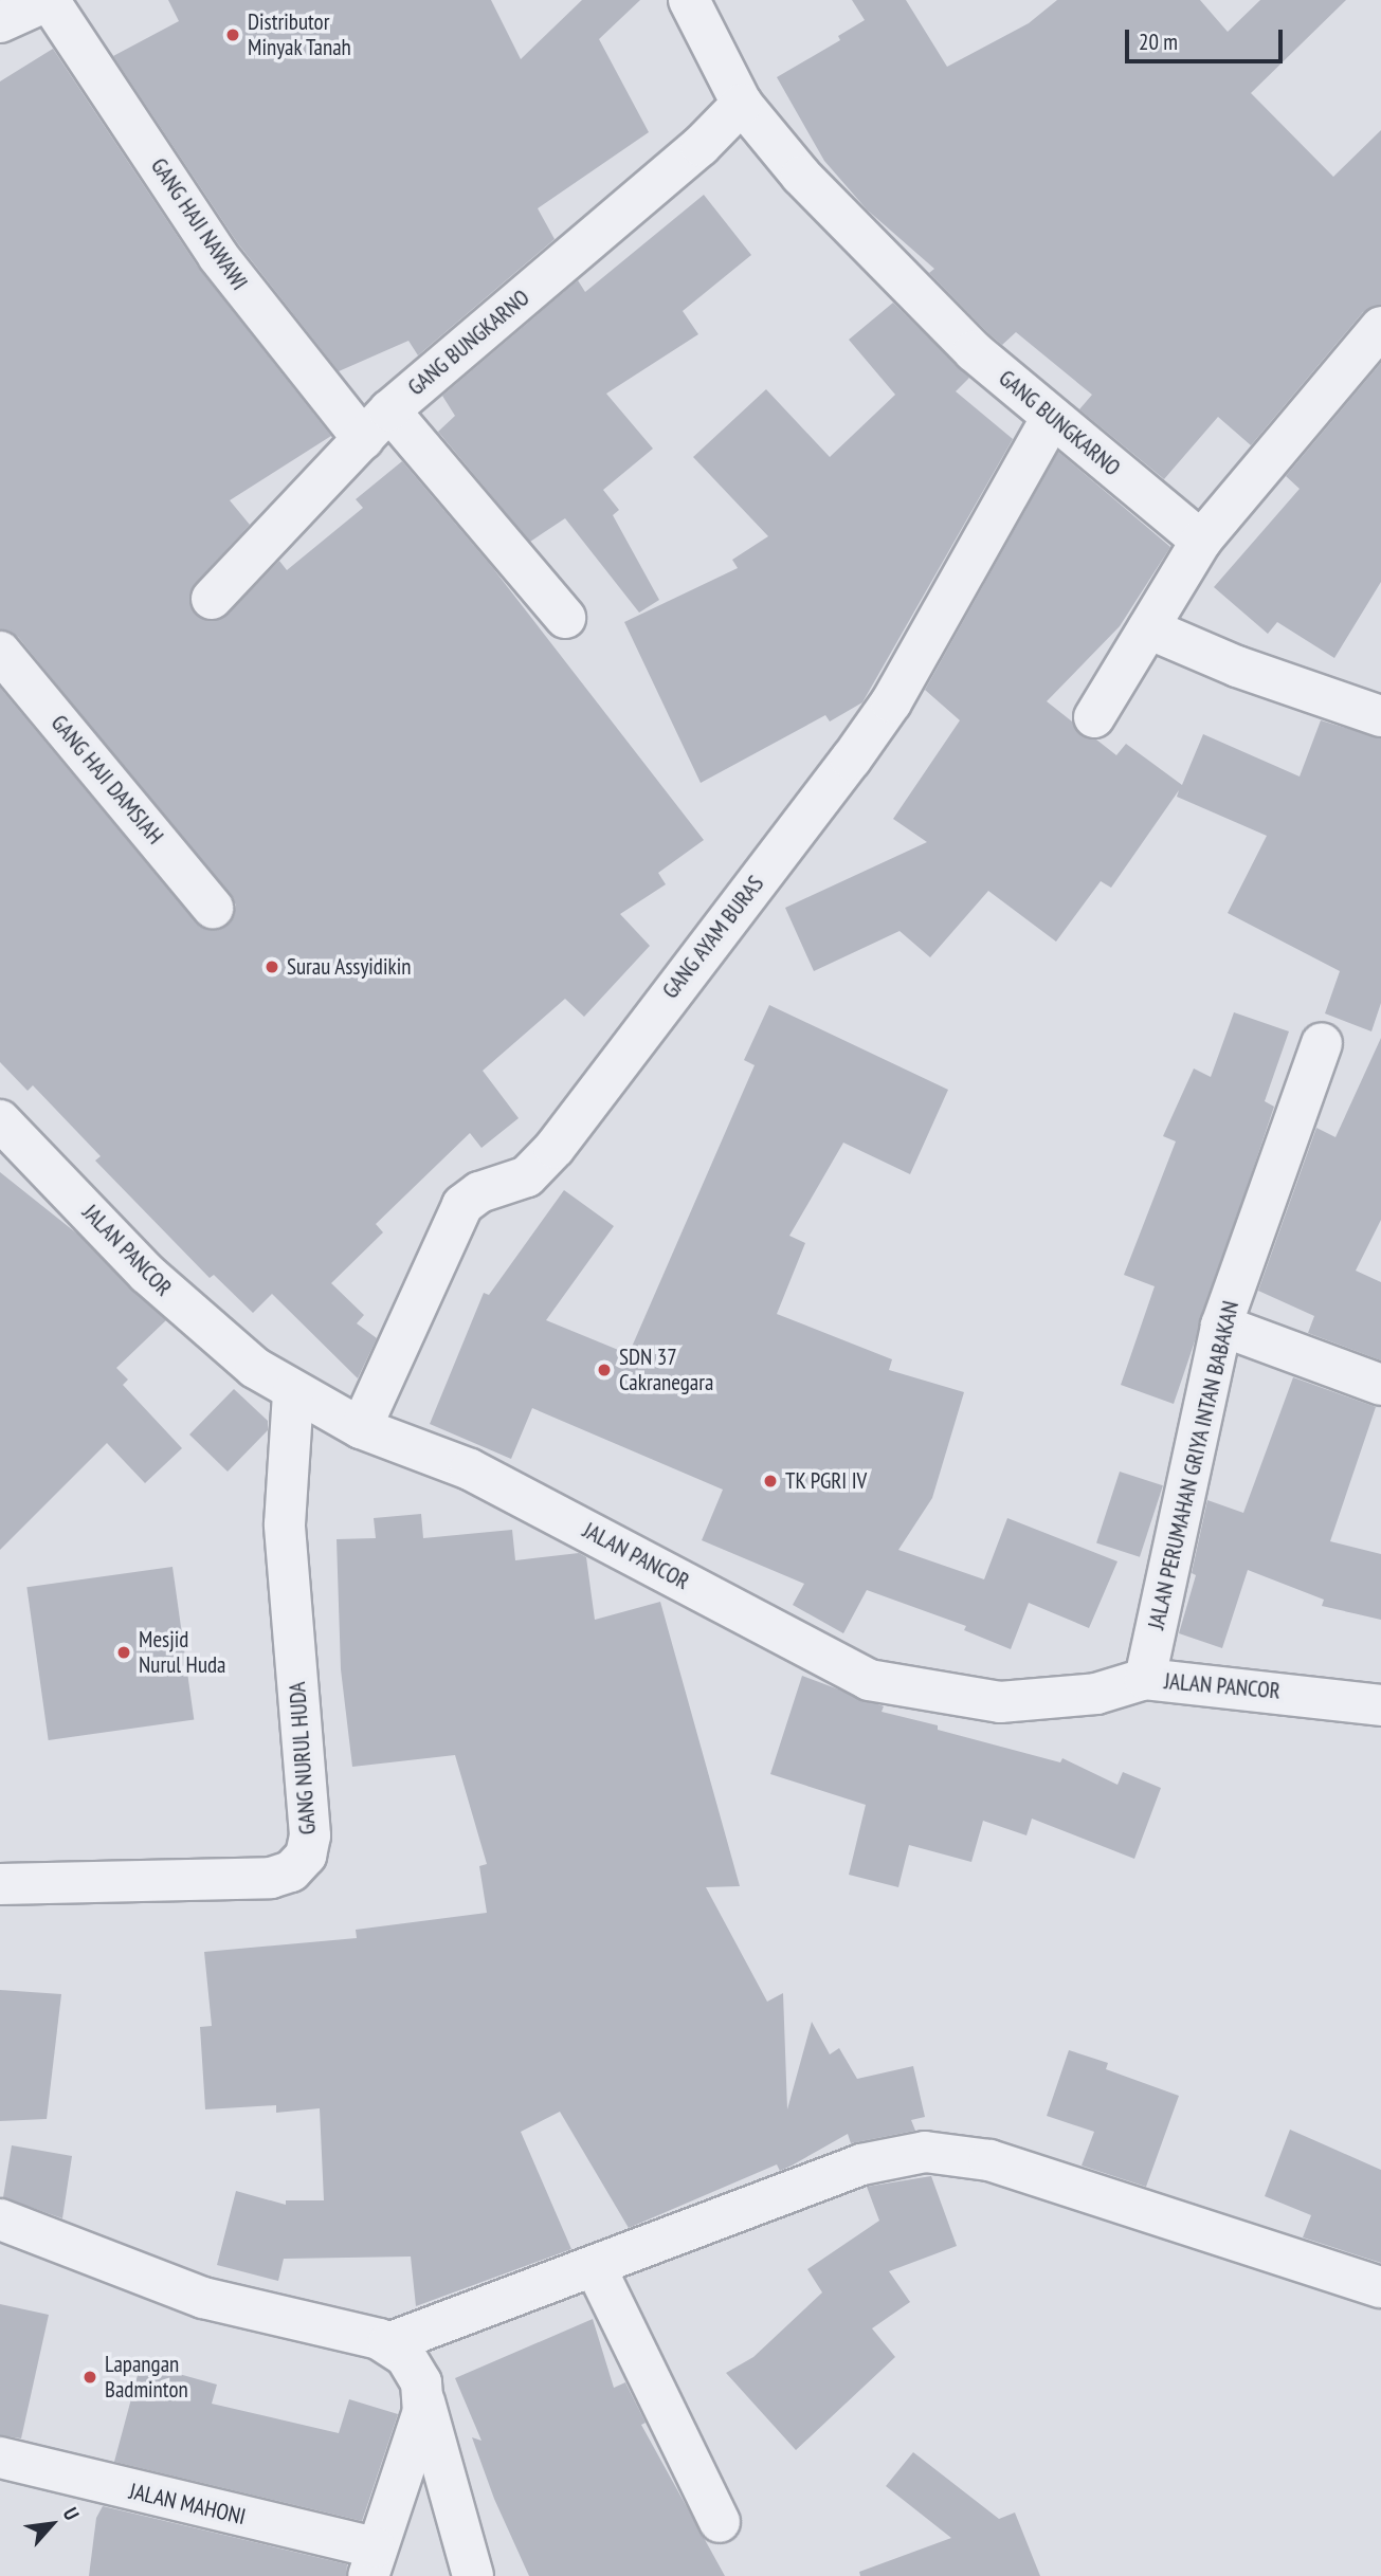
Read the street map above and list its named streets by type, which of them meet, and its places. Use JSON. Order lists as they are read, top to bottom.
{
  "streets": {
    "street": [
      "GANG HAJI NAWAWI",
      "GANG BUNGKARNO",
      "GANG HAJI DAMSIAH",
      "GANG AYAM BURAS",
      "JALAN PANCOR",
      "JALAN PERUMAHAN GRIYA INTAN BABAKAN",
      "GANG NURUL HUDA",
      "JALAN MAHONI"
    ]
  },
  "crossings": [
    ["GANG HAJI NAWAWI", "GANG BUNGKARNO"],
    ["GANG BUNGKARNO", "GANG AYAM BURAS"],
    ["GANG AYAM BURAS", "JALAN PANCOR"],
    ["JALAN PANCOR", "JALAN PERUMAHAN GRIYA INTAN BABAKAN"],
    ["JALAN PANCOR", "GANG NURUL HUDA"]
  ],
  "places": [
    "Distributor Minyak Tanah",
    "Surau Assyidikin",
    "SDN 37 Cakranegara",
    "TK PGRI IV",
    "Mesjid Nurul Huda",
    "Lapangan Badminton"
  ],
  "scale_bar": "20 m",
  "north": "top right"
}
